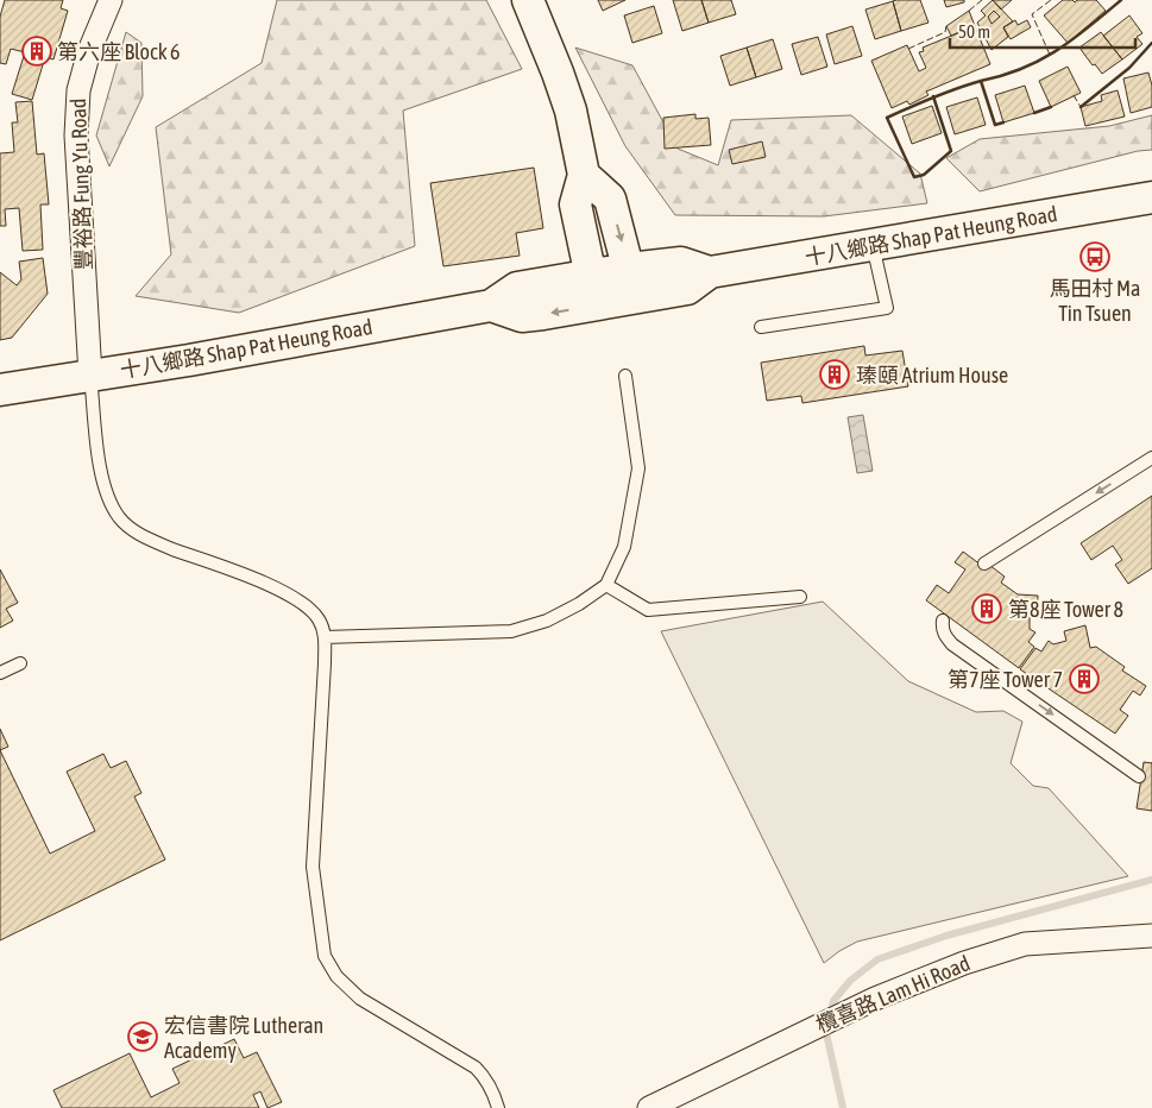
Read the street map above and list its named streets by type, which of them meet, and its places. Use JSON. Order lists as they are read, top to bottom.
{
  "streets": {
    "main road": ["十八鄉路 Shap Pat Heung Road"],
    "street": ["豐裕路 Fung Yu Road", "欖喜路 Lam Hi Road"]
  },
  "crossings": [
    ["豐裕路 Fung Yu Road", "十八鄉路 Shap Pat Heung Road"]
  ],
  "places": {
    "building": [
      "第六座 Block 6",
      "瑧頤 Atrium House",
      "第8座 Tower 8",
      "第7座 Tower 7"
    ],
    "bus stop": ["馬田村 Ma Tin Tsuen"],
    "school or university": ["宏信書院 Lutheran Academy"]
  },
  "scale_bar": "50 m"
}
